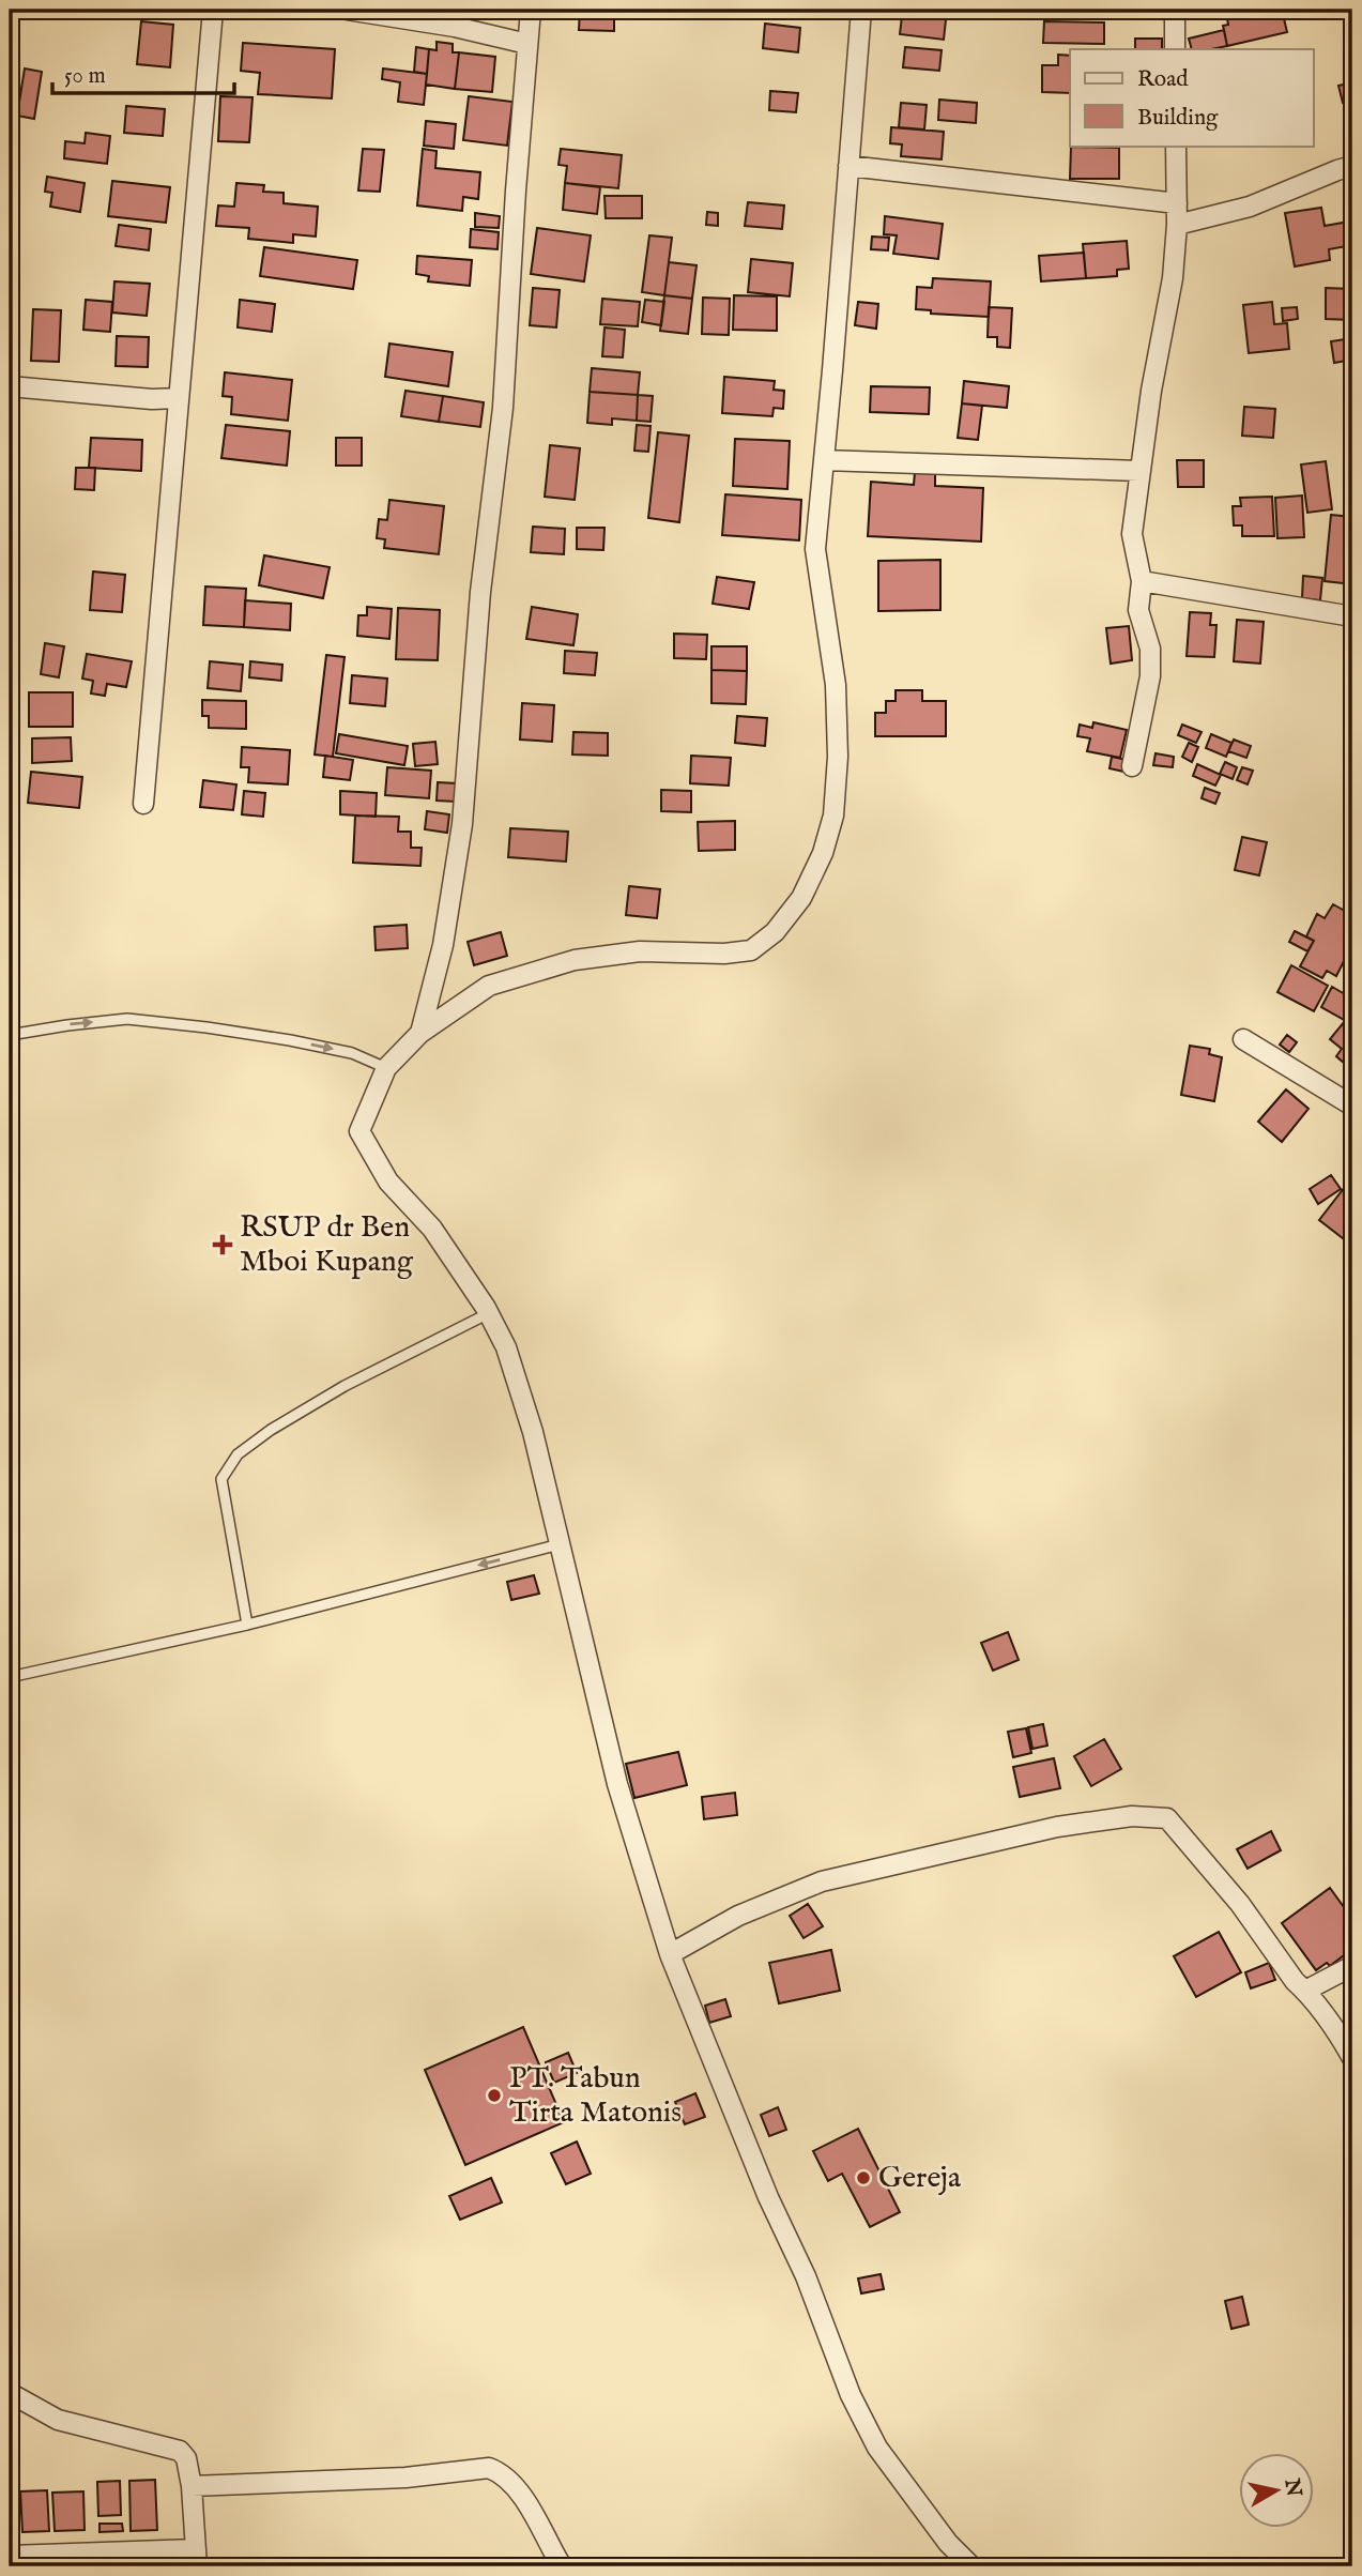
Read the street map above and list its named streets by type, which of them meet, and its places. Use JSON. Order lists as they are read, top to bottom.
{
  "places": {
    "health": ["RSUP dr Ben Mboi Kupang"],
    "other": ["PT. Tabun Tirta Matonis", "Gereja"]
  },
  "legend": ["Road", "Building"],
  "scale_bar": "50 m",
  "north": "right"
}
